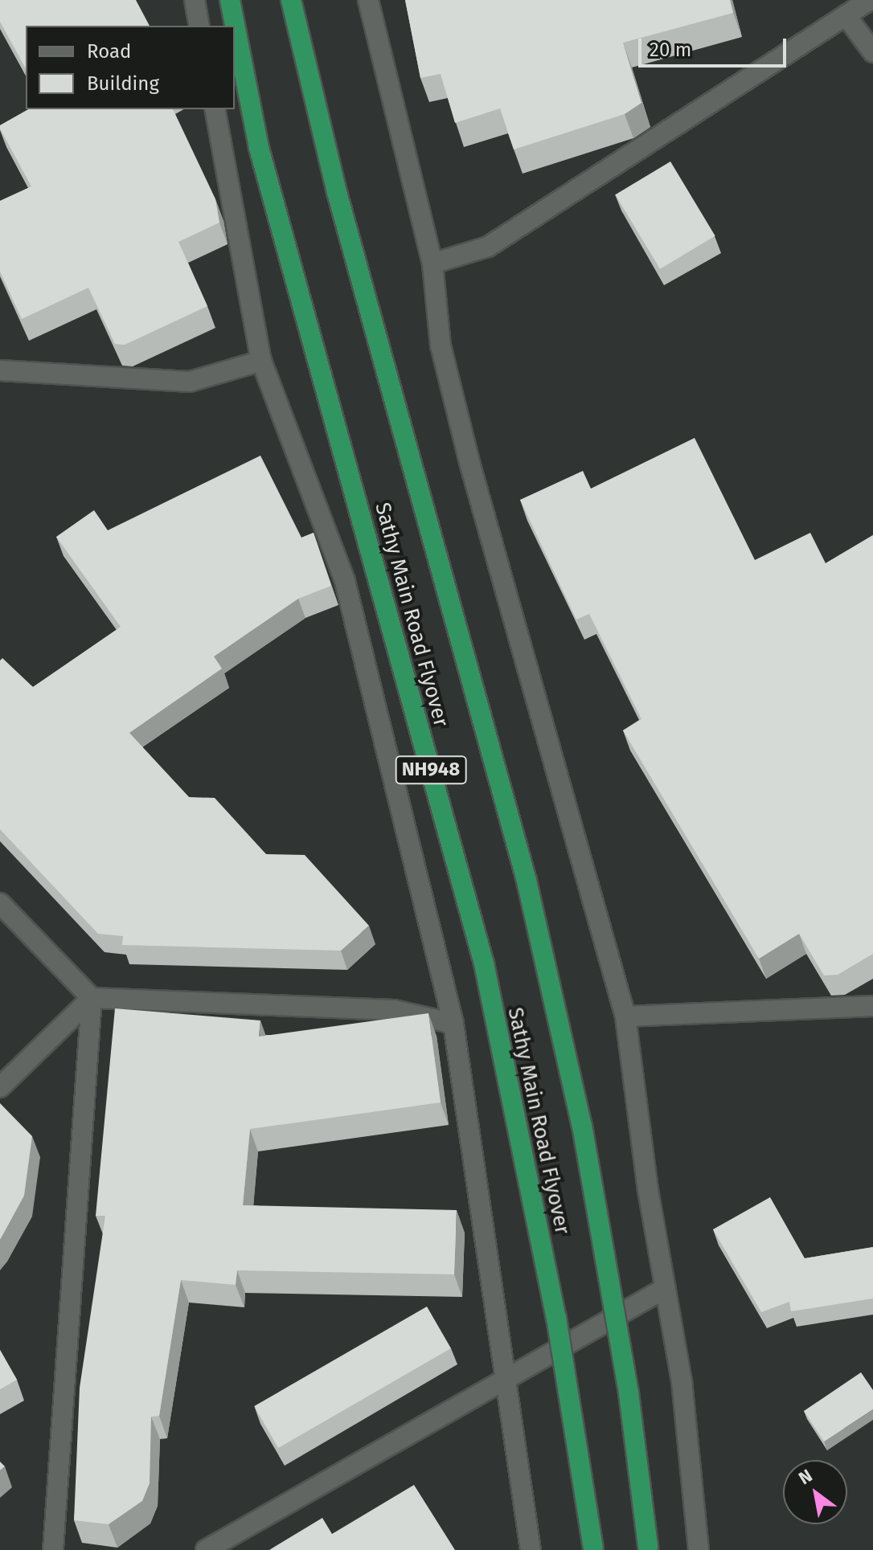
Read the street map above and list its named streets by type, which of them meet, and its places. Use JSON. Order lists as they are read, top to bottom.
{
  "streets": {
    "highway": ["Sathy Main Road Flyover", "NH948"]
  },
  "legend": ["Road", "Building"],
  "scale_bar": "20 m",
  "north": "top left"
}
